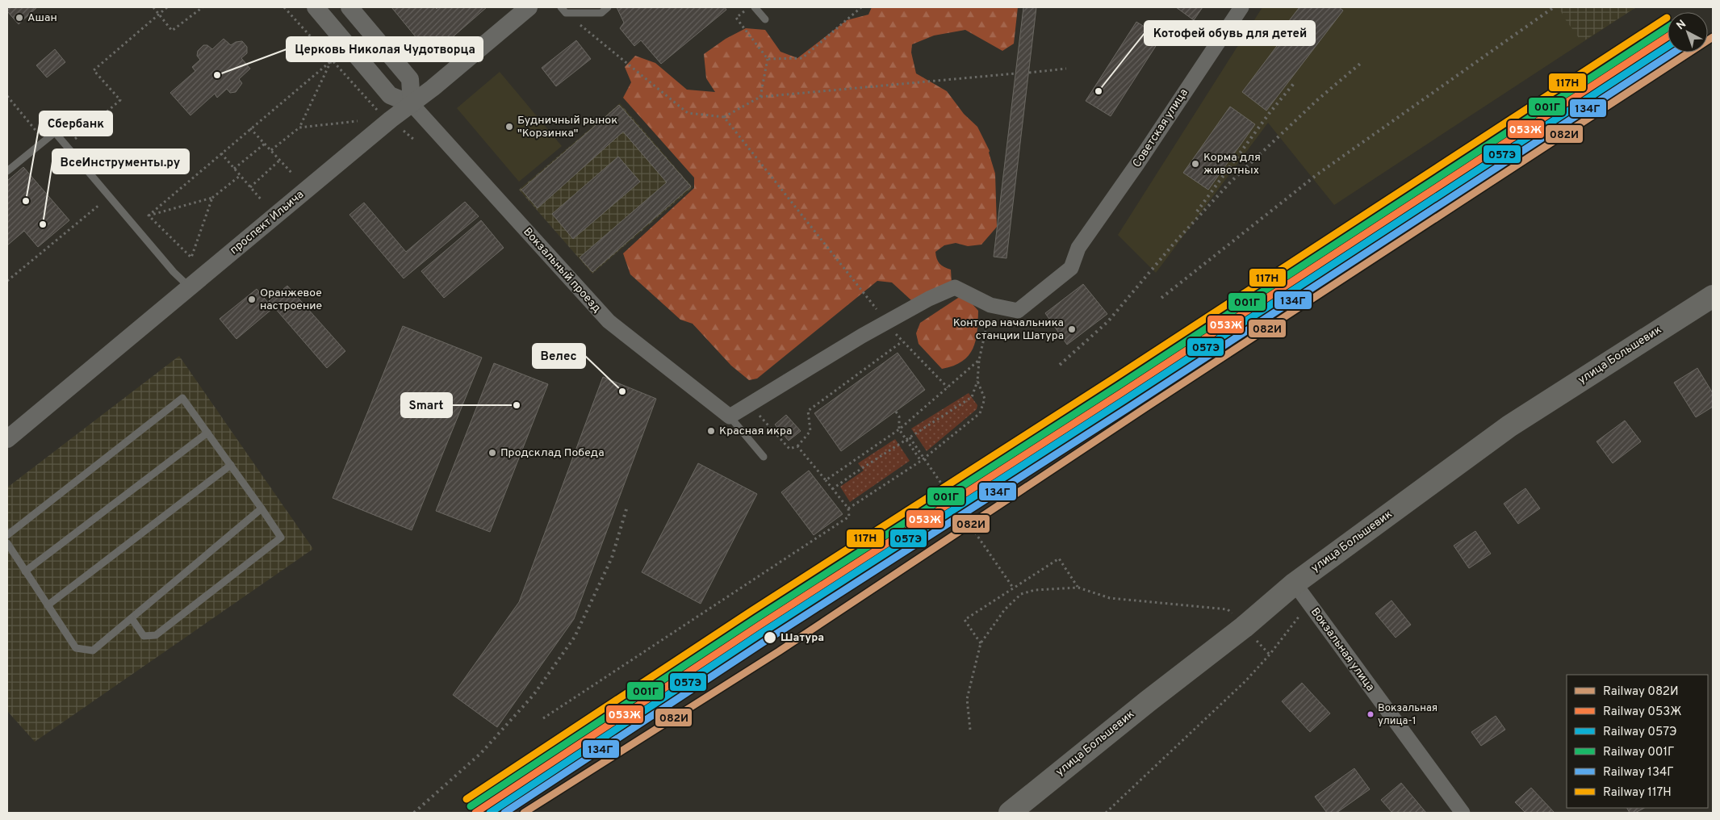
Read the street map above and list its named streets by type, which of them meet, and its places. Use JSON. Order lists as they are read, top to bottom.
{
  "streets": {
    "main road": ["улица Большевик"],
    "street": [
      "Советская улица",
      "проспект Ильича",
      "Вокзальный проезд",
      "Вокзальная улица"
    ]
  },
  "crossings": [
    ["проспект Ильича", "Вокзальный проезд"],
    ["улица Большевик", "Вокзальная улица"]
  ],
  "places": [
    "Ашан",
    "Церковь Николая Чудотворца",
    "Котофей обувь для детей",
    "Будничный рынок \"Корзинка\"",
    "Корма для животных",
    "Сбербанк",
    "ВсеИнструменты.ру",
    "Оранжевое настроение",
    "Контора начальника станции Шатура",
    "Велес",
    "Smart",
    "Красная икра",
    "Продсклад Победа",
    "Шатура",
    "Вокзальная улица-1"
  ],
  "lines": [
    "rail line 117Н",
    "rail line 001Г",
    "rail line 053Ж",
    "rail line 082И",
    "rail line 057Э",
    "rail line 134Г"
  ],
  "legend": [
    "Railway 082И",
    "Railway 053Ж",
    "Railway 057Э",
    "Railway 001Г",
    "Railway 134Г",
    "Railway 117Н"
  ],
  "north": "top left"
}
